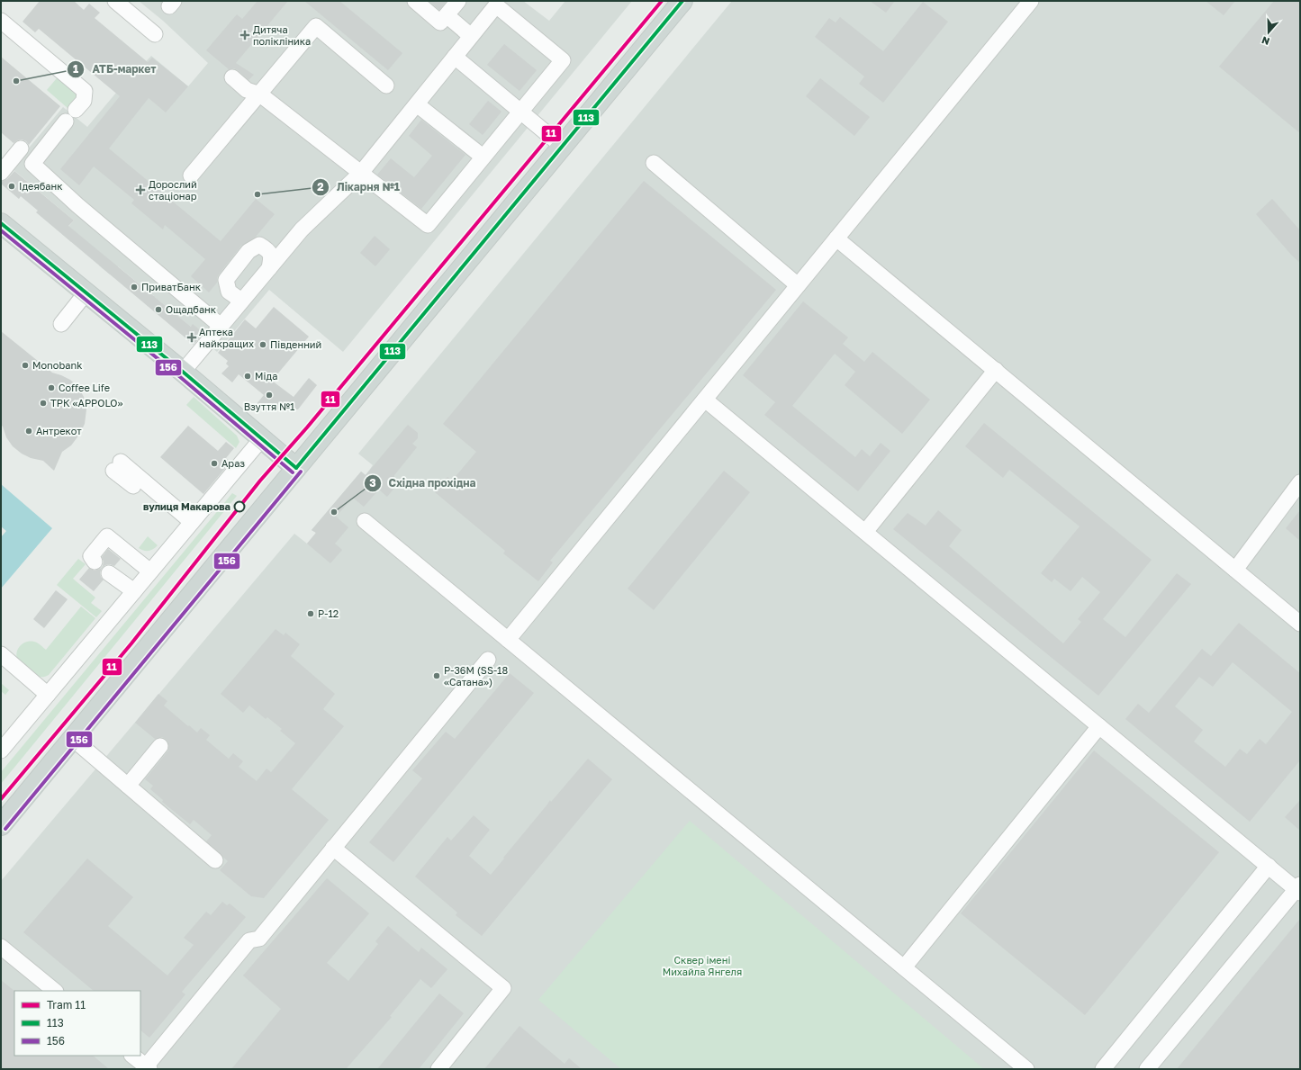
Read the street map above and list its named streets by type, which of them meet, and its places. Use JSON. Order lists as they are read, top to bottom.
{
  "parks": ["Сквер імені Михайла Янгеля"],
  "places": {
    "health": ["Дитяча полікліника", "Дорослий стаціонар", "Аптека найкращих"],
    "other": [
      "АТБ-маркет",
      "Ідеябанк",
      "Лікарня №1",
      "ПриватБанк",
      "Ощадбанк",
      "Південний",
      "Monobank",
      "Міда",
      "Coffee Life",
      "Взуття №1",
      "ТРК «APPOLO»",
      "Антрекот",
      "Араз",
      "вулиця Макарова",
      "Східна прохідна",
      "Р-12",
      "Р-36М (SS-18 «Сатана»)"
    ]
  },
  "lines": ["tram line 11", "transit line 113", "transit line 156"],
  "legend": ["Tram 11", "113", "156"],
  "north": "bottom"
}
